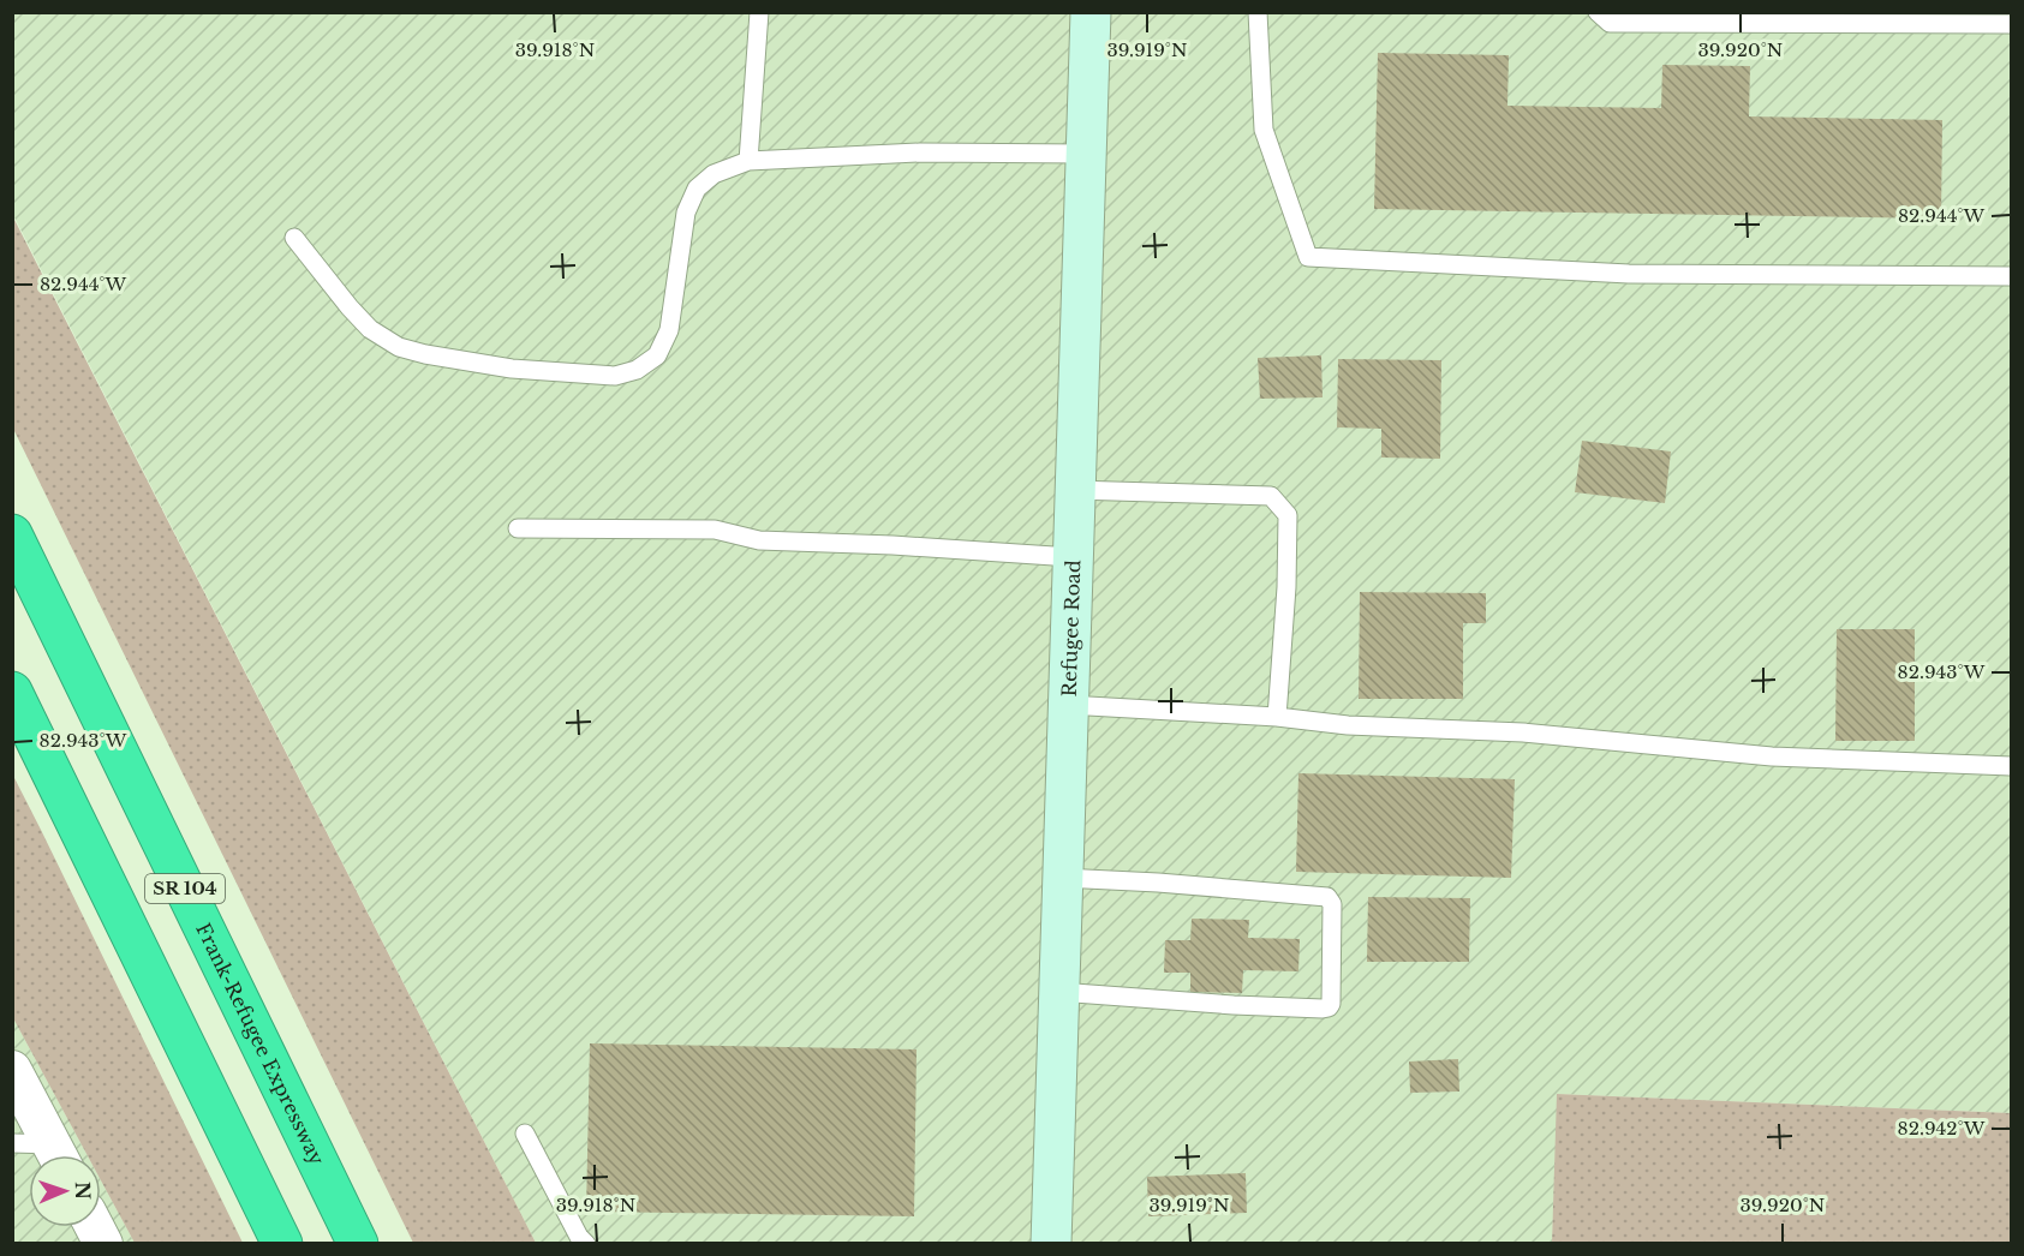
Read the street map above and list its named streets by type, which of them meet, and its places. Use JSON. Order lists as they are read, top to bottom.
{
  "streets": {
    "highway": ["SR 104", "Frank-Refugee Expressway"],
    "main road": ["Refugee Road"]
  },
  "north": "right",
  "coordinates": [
    "39.918°N",
    "39.919°N",
    "39.920°N",
    "82.944°W",
    "82.943°W",
    "82.942°W"
  ]
}
